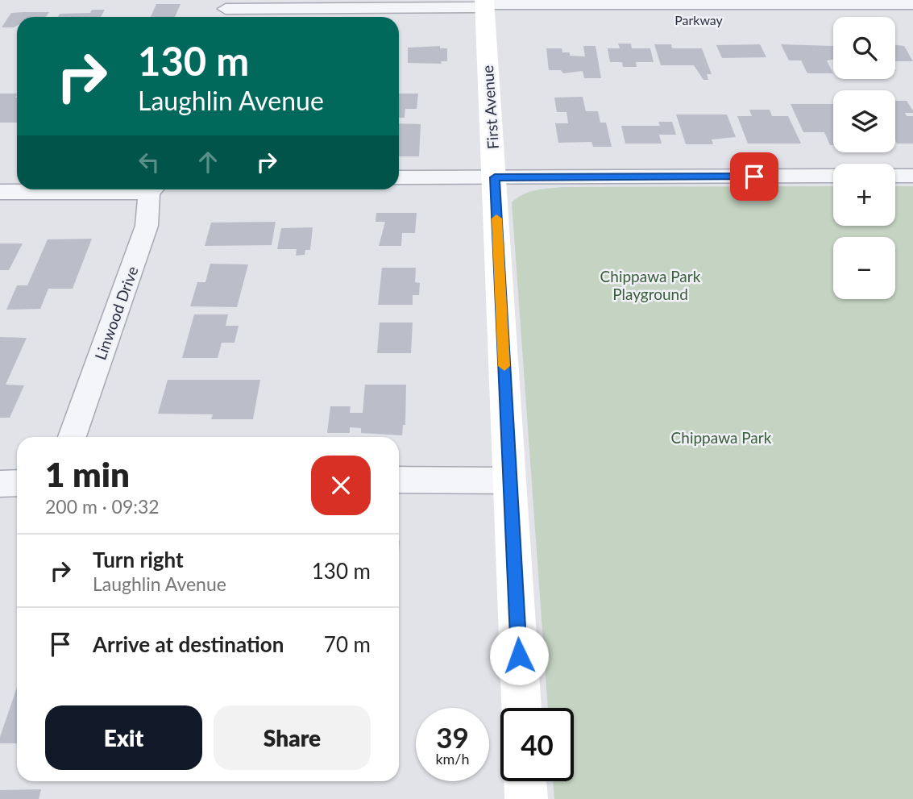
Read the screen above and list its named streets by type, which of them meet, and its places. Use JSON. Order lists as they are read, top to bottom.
{
  "streets": {
    "street": ["Parkway", "First Avenue", "Linwood Drive"]
  },
  "crossings": [
    ["Parkway", "First Avenue"]
  ],
  "parks": ["Chippawa Park Playground", "Chippawa Park"],
  "page": {
    "map_buttons": ["+", "−"],
    "turn": ["130 m", "Laughlin Avenue"],
    "heading": ["1 min", "200 m · 09:32"],
    "list": [
      {
        "name": "Turn right",
        "note": "Laughlin Avenue",
        "value": "130 m"
      },
      {
        "name": "Arrive at destination",
        "value": "70 m"
      }
    ],
    "buttons": ["Exit", "Share"],
    "speed": "39 km/h",
    "limit": "40"
  }
}
